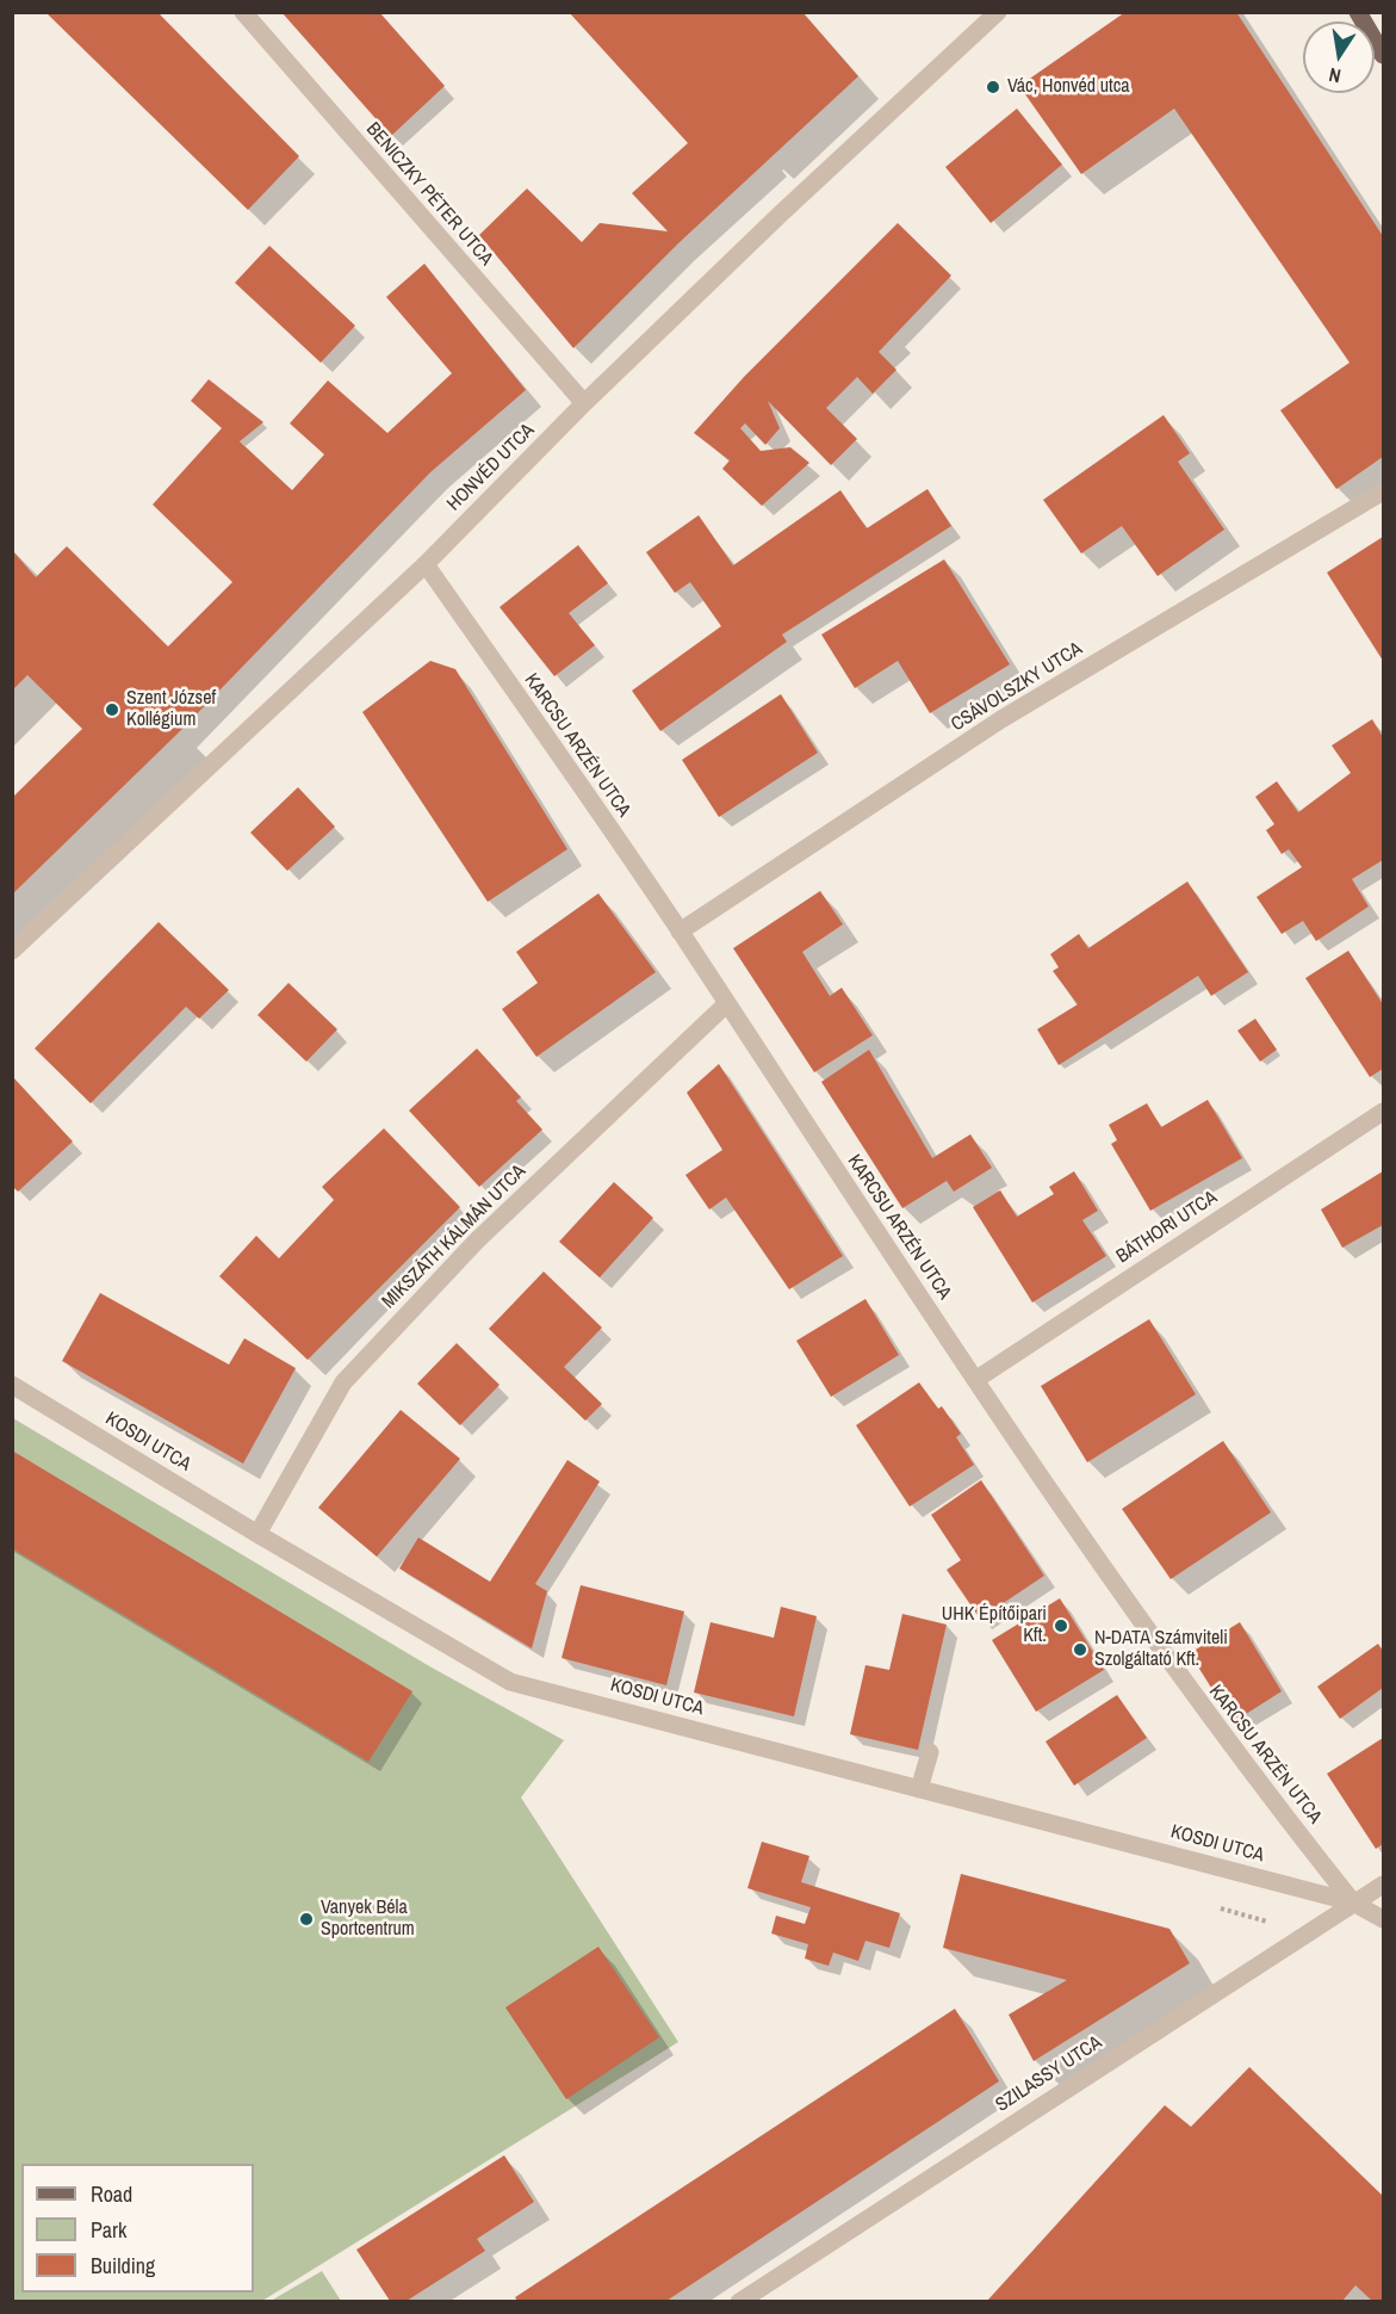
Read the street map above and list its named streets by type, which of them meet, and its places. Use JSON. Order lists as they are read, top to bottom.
{
  "streets": {
    "street": [
      "BENICZKY PÉTER UTCA",
      "HONVÉD UTCA",
      "CSÁVOLSZKY UTCA",
      "KARCSU ARZÉN UTCA",
      "BÁTHORI UTCA",
      "MIKSZÁTH KÁLMÁN UTCA",
      "KOSDI UTCA",
      "SZILASSY UTCA"
    ]
  },
  "crossings": [
    ["BENICZKY PÉTER UTCA", "HONVÉD UTCA"],
    ["HONVÉD UTCA", "KARCSU ARZÉN UTCA"],
    ["CSÁVOLSZKY UTCA", "KARCSU ARZÉN UTCA"],
    ["KARCSU ARZÉN UTCA", "BÁTHORI UTCA"],
    ["KARCSU ARZÉN UTCA", "MIKSZÁTH KÁLMÁN UTCA"],
    ["KARCSU ARZÉN UTCA", "KOSDI UTCA"],
    ["KARCSU ARZÉN UTCA", "SZILASSY UTCA"],
    ["MIKSZÁTH KÁLMÁN UTCA", "KOSDI UTCA"],
    ["KOSDI UTCA", "SZILASSY UTCA"]
  ],
  "places": [
    "Vác, Honvéd utca",
    "Szent József Kollégium",
    "UHK Építőipari Kft.",
    "N-DATA Számviteli Szolgáltató Kft.",
    "Vanyek Béla Sportcentrum"
  ],
  "legend": ["Road", "Park", "Building"],
  "north": "bottom"
}
